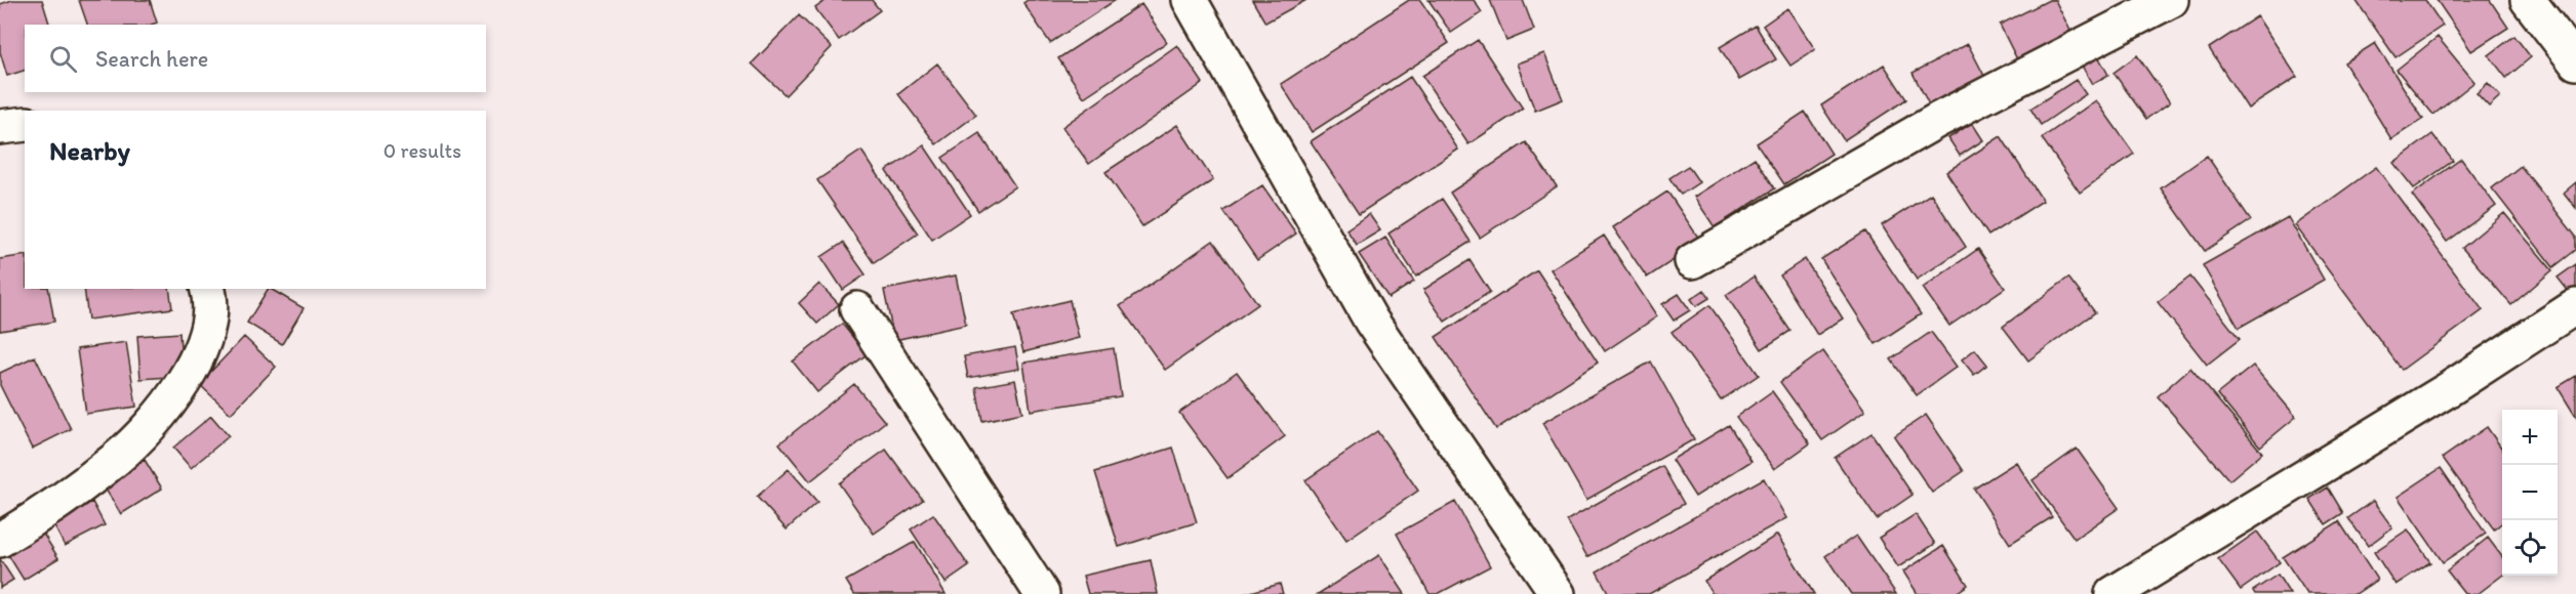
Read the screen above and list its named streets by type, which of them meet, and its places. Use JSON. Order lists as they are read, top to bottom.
{
  "page": {
    "search": "Search here",
    "heading": ["Nearby", "0 results"],
    "map_buttons": ["+", "−"]
  }
}
